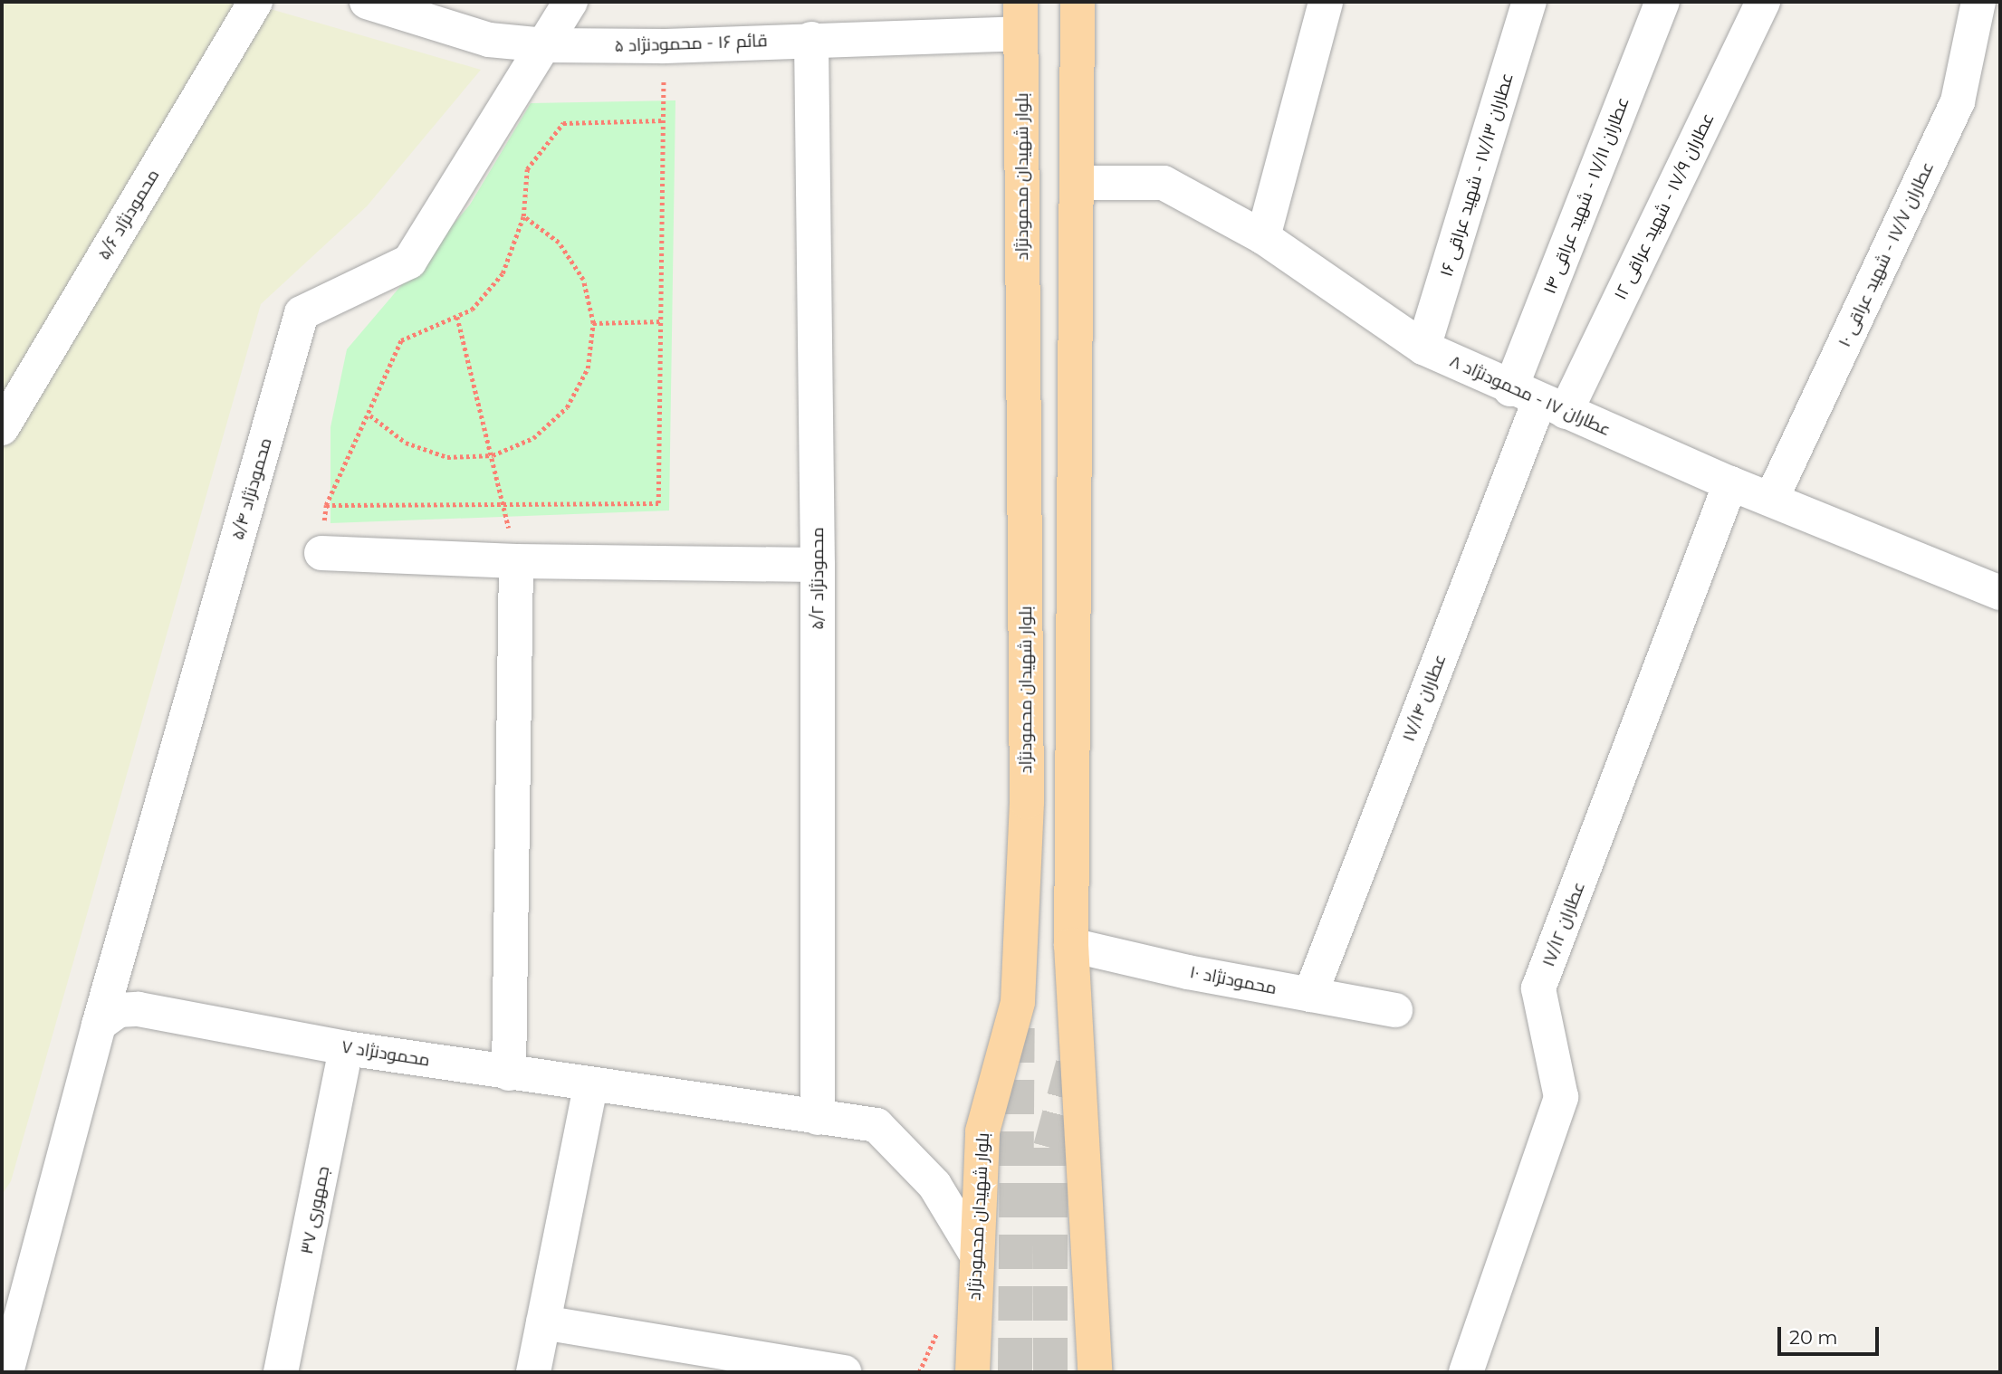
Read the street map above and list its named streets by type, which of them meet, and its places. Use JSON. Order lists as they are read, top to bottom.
{
  "streets": {
    "main road": ["بلوار شهیدان محمودنژاد"],
    "street": [
      "قائم ۱۶ - محمودنژاد ۵",
      "عطاران ۱۷/۱۳ - شهید عراقی ۱۶",
      "عطاران ۱۷/۱۱ - شهید عراقی ۱۴",
      "عطاران ۱۷/۹ - شهید عراقی ۱۲",
      "محمودنژاد ۵/۶",
      "عطاران ۱۷/۷ - شهید عراقی ۱۰",
      "عطاران ۱۷ - محمودنژاد ۸",
      "محمودنژاد ۵/۴",
      "محمودنژاد ۵/۲",
      "عطاران ۱۷/۱۴",
      "عطاران ۱۷/۱۲",
      "محمودنژاد ۱۰",
      "محمودنژاد ۷",
      "جمهوری ۳۷"
    ]
  },
  "crossings": [
    ["قائم ۱۶ - محمودنژاد ۵", "بلوار شهیدان محمودنژاد"],
    ["قائم ۱۶ - محمودنژاد ۵", "محمودنژاد ۵/۴"],
    ["قائم ۱۶ - محمودنژاد ۵", "محمودنژاد ۵/۲"],
    ["عطاران ۱۷/۱۳ - شهید عراقی ۱۶", "عطاران ۱۷ - محمودنژاد ۸"],
    ["بلوار شهیدان محمودنژاد", "محمودنژاد ۷"],
    ["عطاران ۱۷/۱۱ - شهید عراقی ۱۴", "عطاران ۱۷/۹ - شهید عراقی ۱۲"],
    ["عطاران ۱۷/۱۱ - شهید عراقی ۱۴", "عطاران ۱۷ - محمودنژاد ۸"],
    ["عطاران ۱۷/۱۱ - شهید عراقی ۱۴", "عطاران ۱۷/۱۴"],
    ["عطاران ۱۷/۹ - شهید عراقی ۱۲", "عطاران ۱۷ - محمودنژاد ۸"],
    ["عطاران ۱۷/۹ - شهید عراقی ۱۲", "عطاران ۱۷/۱۴"],
    ["عطاران ۱۷/۷ - شهید عراقی ۱۰", "عطاران ۱۷ - محمودنژاد ۸"],
    ["عطاران ۱۷ - محمودنژاد ۸", "عطاران ۱۷/۱۴"],
    ["عطاران ۱۷ - محمودنژاد ۸", "عطاران ۱۷/۱۲"],
    ["محمودنژاد ۵/۴", "محمودنژاد ۷"],
    ["محمودنژاد ۵/۲", "محمودنژاد ۷"],
    ["عطاران ۱۷/۱۴", "محمودنژاد ۱۰"],
    ["محمودنژاد ۷", "جمهوری ۳۷"]
  ],
  "scale_bar": "20 m"
}
